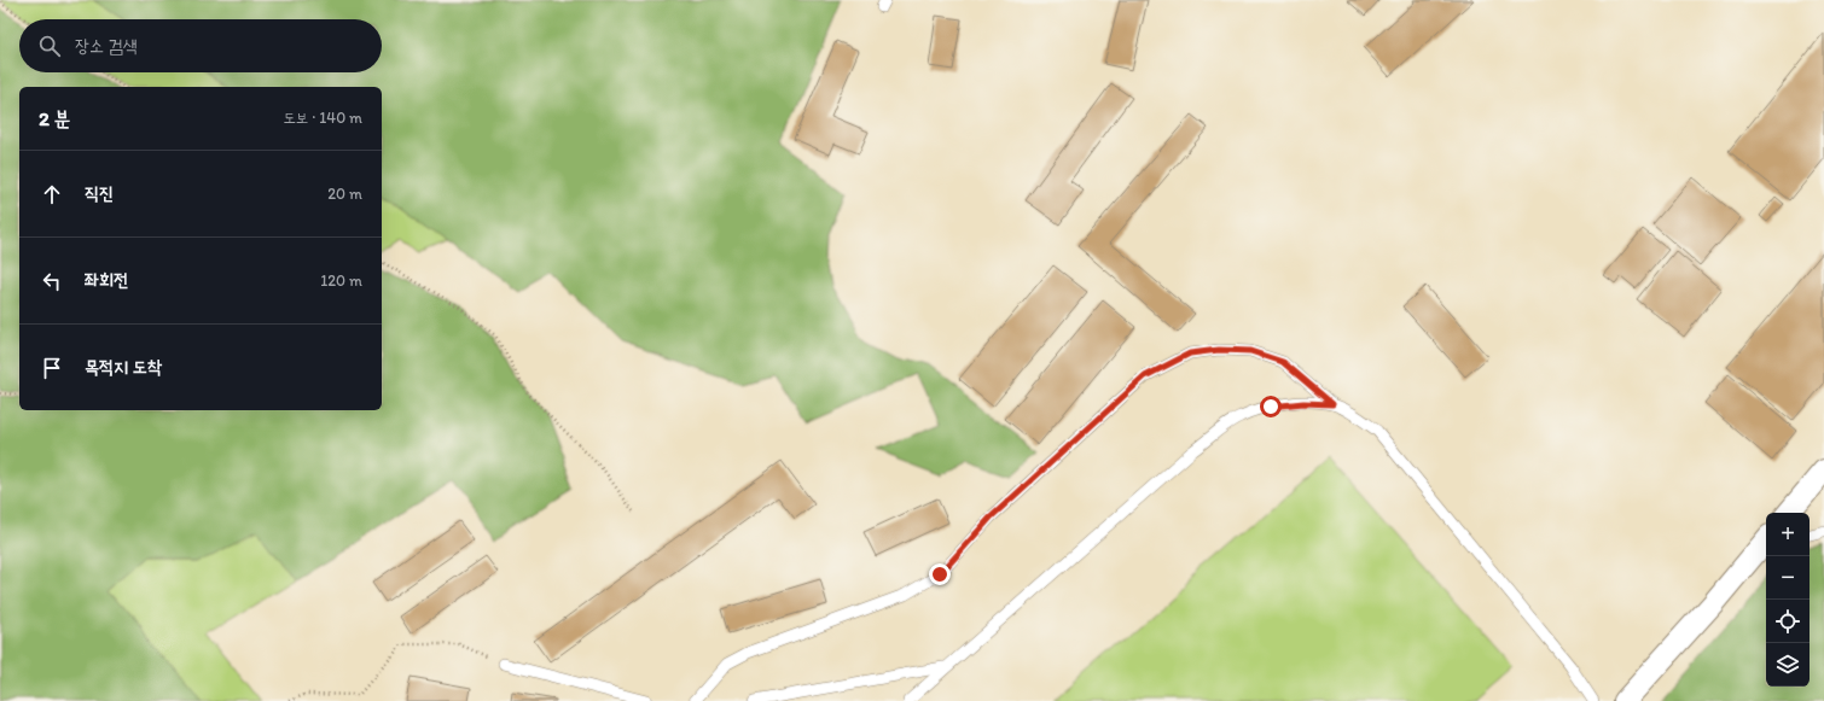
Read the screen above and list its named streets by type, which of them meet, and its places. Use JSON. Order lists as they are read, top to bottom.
{
  "page": {
    "search": "장소 검색",
    "heading": ["2 분", "도보 · 140 m"],
    "list": [
      ["직진", "20 m"],
      ["좌회전", "120 m"],
      "목적지 도착"
    ],
    "map_buttons": ["+", "−"]
  }
}
